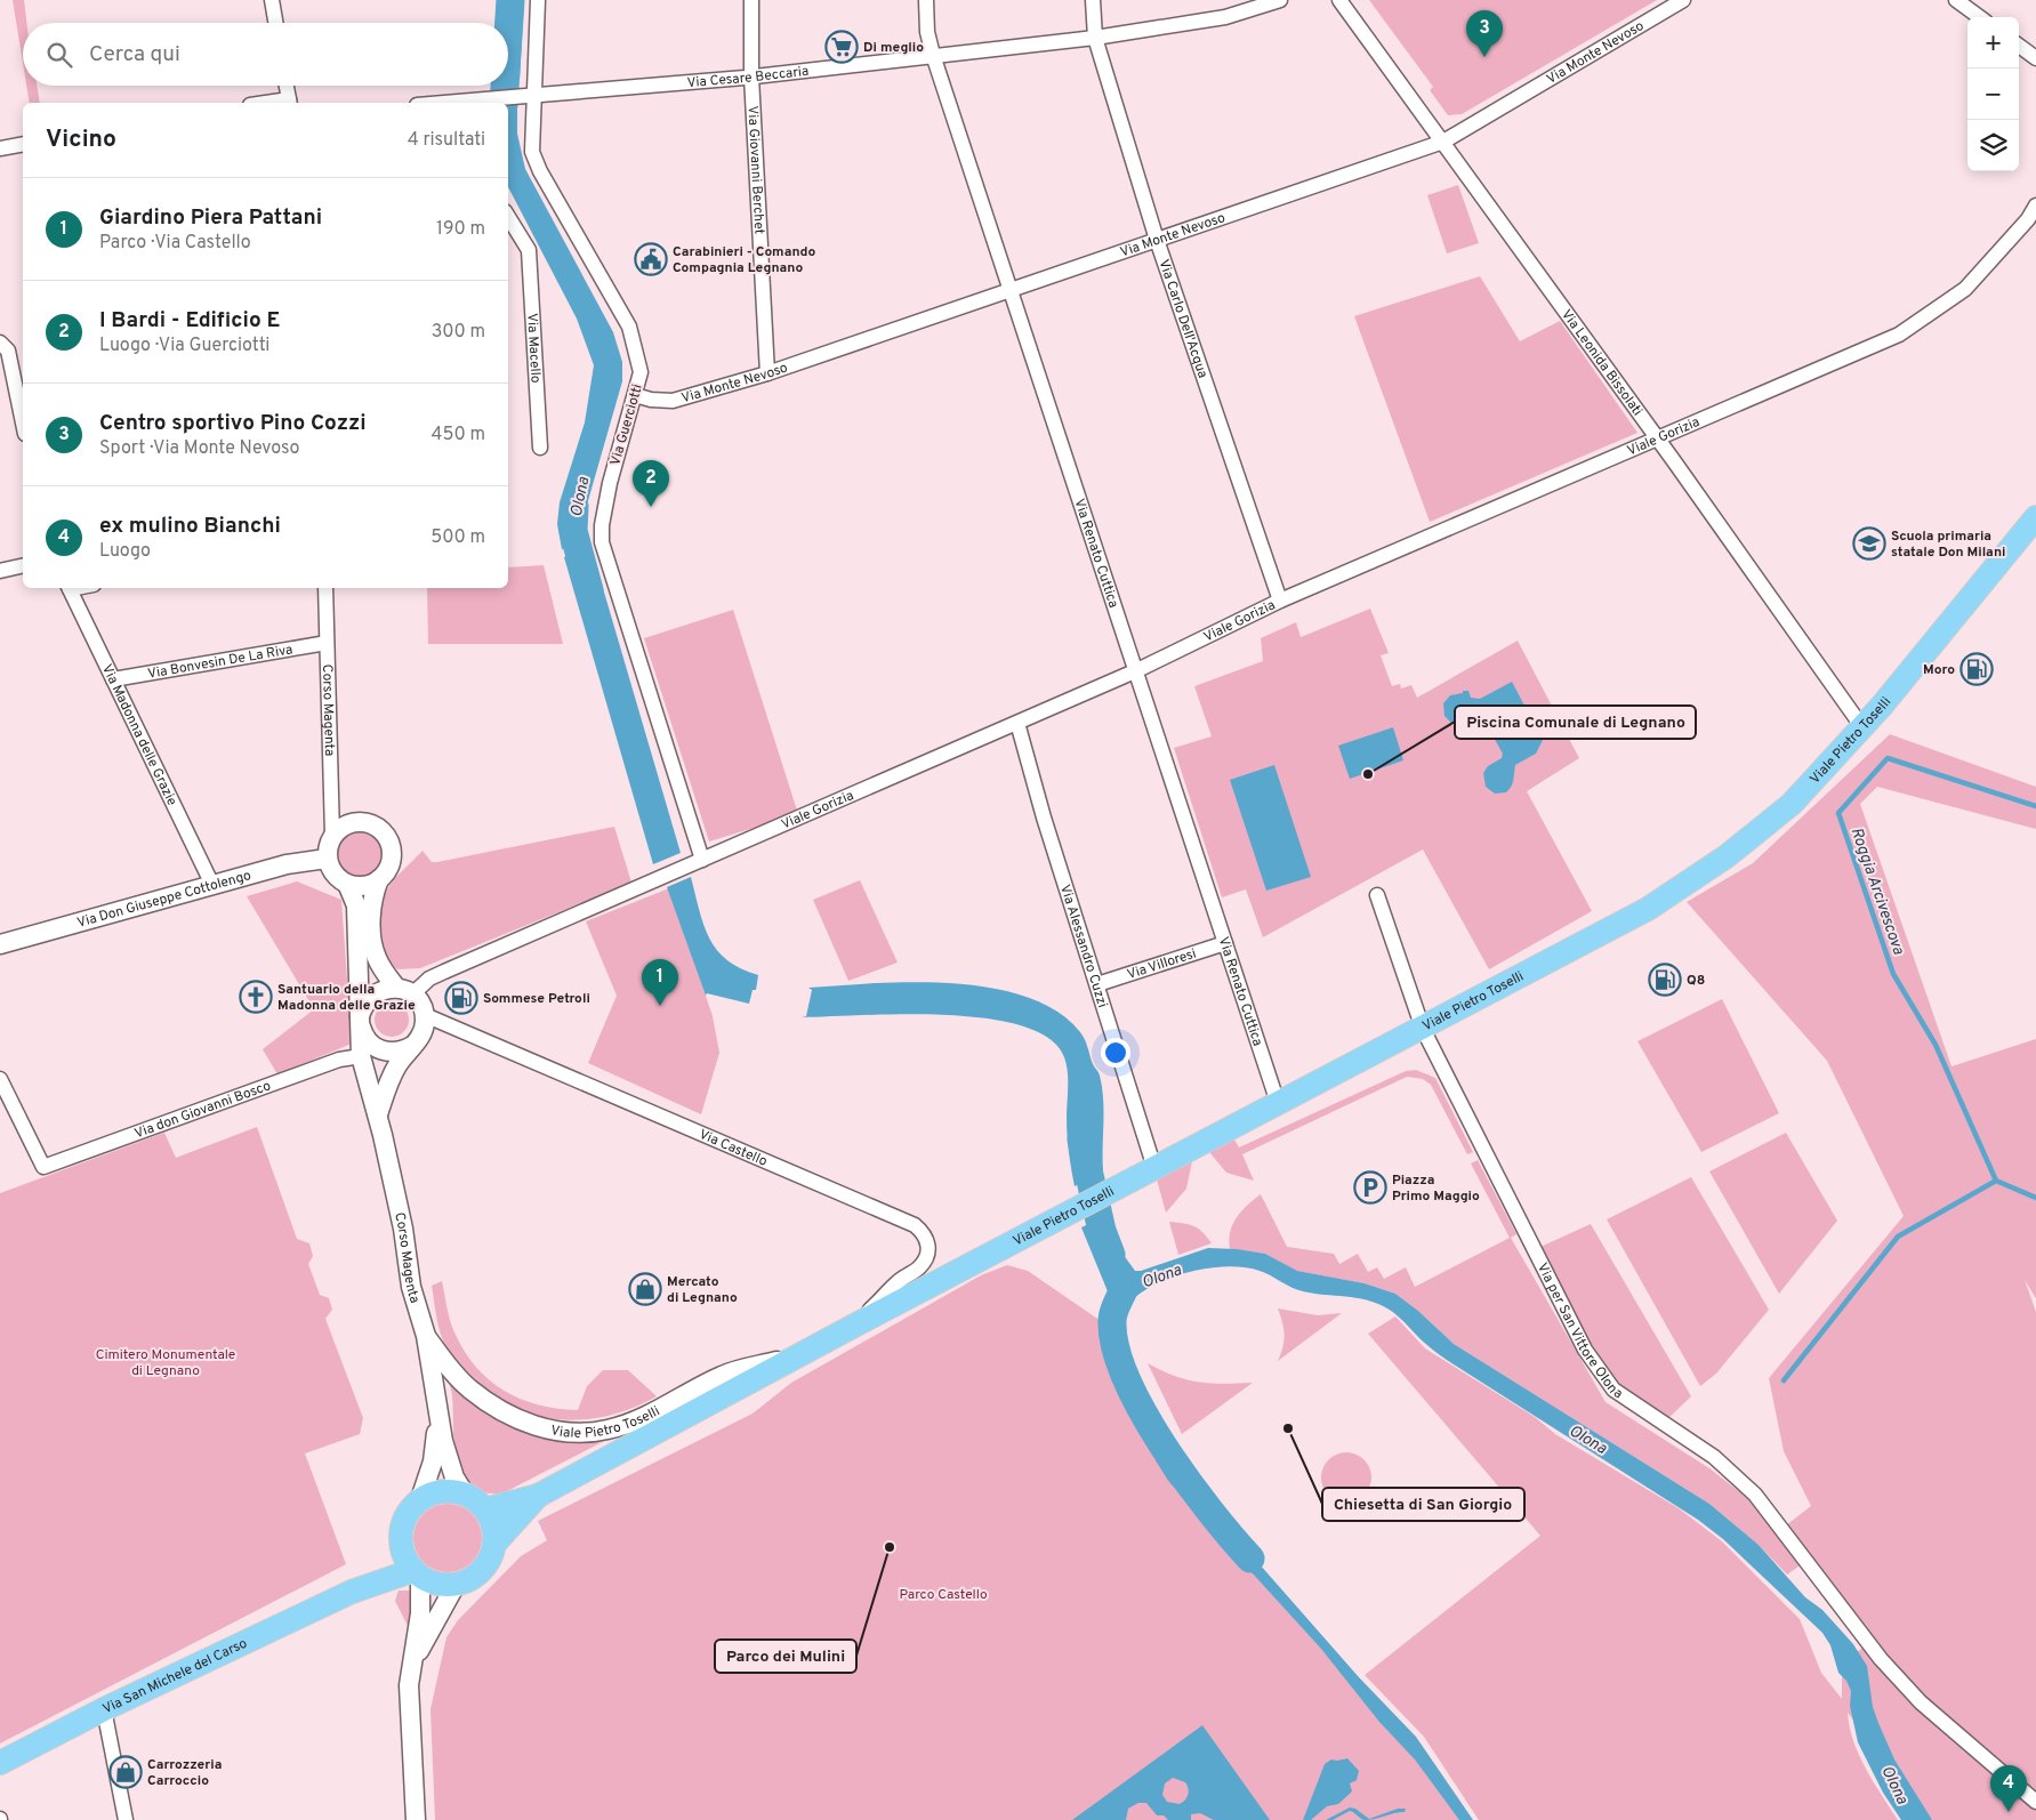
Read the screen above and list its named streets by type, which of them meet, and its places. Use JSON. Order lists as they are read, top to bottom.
{
  "streets": {
    "main road": ["Viale Pietro Toselli", "Via San Michele del Carso"],
    "street": [
      "Via Monte Nevoso",
      "Via Cesare Beccaria",
      "Via Giovanni Berchet",
      "Via Carlo Dell'Acqua",
      "Via Macello",
      "Via Leonida Bissolati",
      "Via Guerciotti",
      "Viale Gorizia",
      "Via Renato Cuttica",
      "Via Bonvesin De La Riva",
      "Corso Magenta",
      "Via Madonna delle Grazie",
      "Via Don Giuseppe Cottolengo",
      "Via Alessandro Cuzzi",
      "Via Villoresi",
      "Via don Giovanni Bosco",
      "Via Castello",
      "Via per San Vittore Olona"
    ]
  },
  "crossings": [
    ["Via Monte Nevoso", "Via Giovanni Berchet"],
    ["Via Monte Nevoso", "Via Carlo Dell'Acqua"],
    ["Via Monte Nevoso", "Via Leonida Bissolati"],
    ["Via Monte Nevoso", "Via Guerciotti"],
    ["Via Monte Nevoso", "Via Renato Cuttica"],
    ["Via Cesare Beccaria", "Via Giovanni Berchet"],
    ["Via Cesare Beccaria", "Via Carlo Dell'Acqua"],
    ["Via Cesare Beccaria", "Via Guerciotti"],
    ["Via Cesare Beccaria", "Via Renato Cuttica"],
    ["Via Carlo Dell'Acqua", "Viale Gorizia"],
    ["Via Leonida Bissolati", "Viale Gorizia"],
    ["Via Leonida Bissolati", "Viale Pietro Toselli"],
    ["Via Guerciotti", "Viale Gorizia"],
    ["Viale Gorizia", "Via Renato Cuttica"],
    ["Viale Gorizia", "Corso Magenta"],
    ["Viale Gorizia", "Via Alessandro Cuzzi"],
    ["Viale Gorizia", "Via Castello"],
    ["Via Renato Cuttica", "Viale Pietro Toselli"],
    ["Via Renato Cuttica", "Via Villoresi"],
    ["Via Bonvesin De La Riva", "Corso Magenta"],
    ["Via Bonvesin De La Riva", "Via Madonna delle Grazie"],
    ["Corso Magenta", "Viale Pietro Toselli"],
    ["Corso Magenta", "Via Don Giuseppe Cottolengo"],
    ["Corso Magenta", "Via don Giovanni Bosco"],
    ["Corso Magenta", "Via Castello"],
    ["Corso Magenta", "Via San Michele del Carso"],
    ["Via Madonna delle Grazie", "Via Don Giuseppe Cottolengo"],
    ["Viale Pietro Toselli", "Via Alessandro Cuzzi"],
    ["Viale Pietro Toselli", "Via Castello"],
    ["Viale Pietro Toselli", "Via per San Vittore Olona"],
    ["Viale Pietro Toselli", "Via San Michele del Carso"],
    ["Via Alessandro Cuzzi", "Via Villoresi"]
  ],
  "water": ["Olona", "Roggia Arcivescova"],
  "parks": ["Cimitero Monumentale di Legnano", "Parco Castello"],
  "places": {
    "supermarket": ["Di meglio"],
    "public building": ["Carabinieri - Comando Compagnia Legnano"],
    "school or university": ["Scuola primaria statale Don Milani"],
    "fuel station": ["Moro", "Q8", "Sommese Petroli"],
    "other": ["Piscina Comunale di Legnano", "Chiesetta di San Giorgio", "Parco dei Mulini"],
    "church": ["Santuario della Madonna delle Grazie"],
    "parking": ["Piazza Primo Maggio"],
    "shop": ["Mercato di Legnano", "Carrozzeria Carroccio"]
  },
  "page": {
    "pins": [
      "3",
      "2",
      "1",
      "4"
    ],
    "map_buttons": ["+", "−"],
    "search": "Cerca qui",
    "heading": ["Vicino", "4 risultati"],
    "list": [
      {
        "mark": "1",
        "name": "Giardino Piera Pattani",
        "note": "Parco · Via Castello",
        "value": "190 m"
      },
      {
        "mark": "2",
        "name": "I Bardi - Edificio E",
        "note": "Luogo · Via Guerciotti",
        "value": "300 m"
      },
      {
        "mark": "3",
        "name": "Centro sportivo Pino Cozzi",
        "note": "Sport · Via Monte Nevoso",
        "value": "450 m"
      },
      {
        "mark": "4",
        "name": "ex mulino Bianchi",
        "note": "Luogo",
        "value": "500 m"
      }
    ]
  }
}
